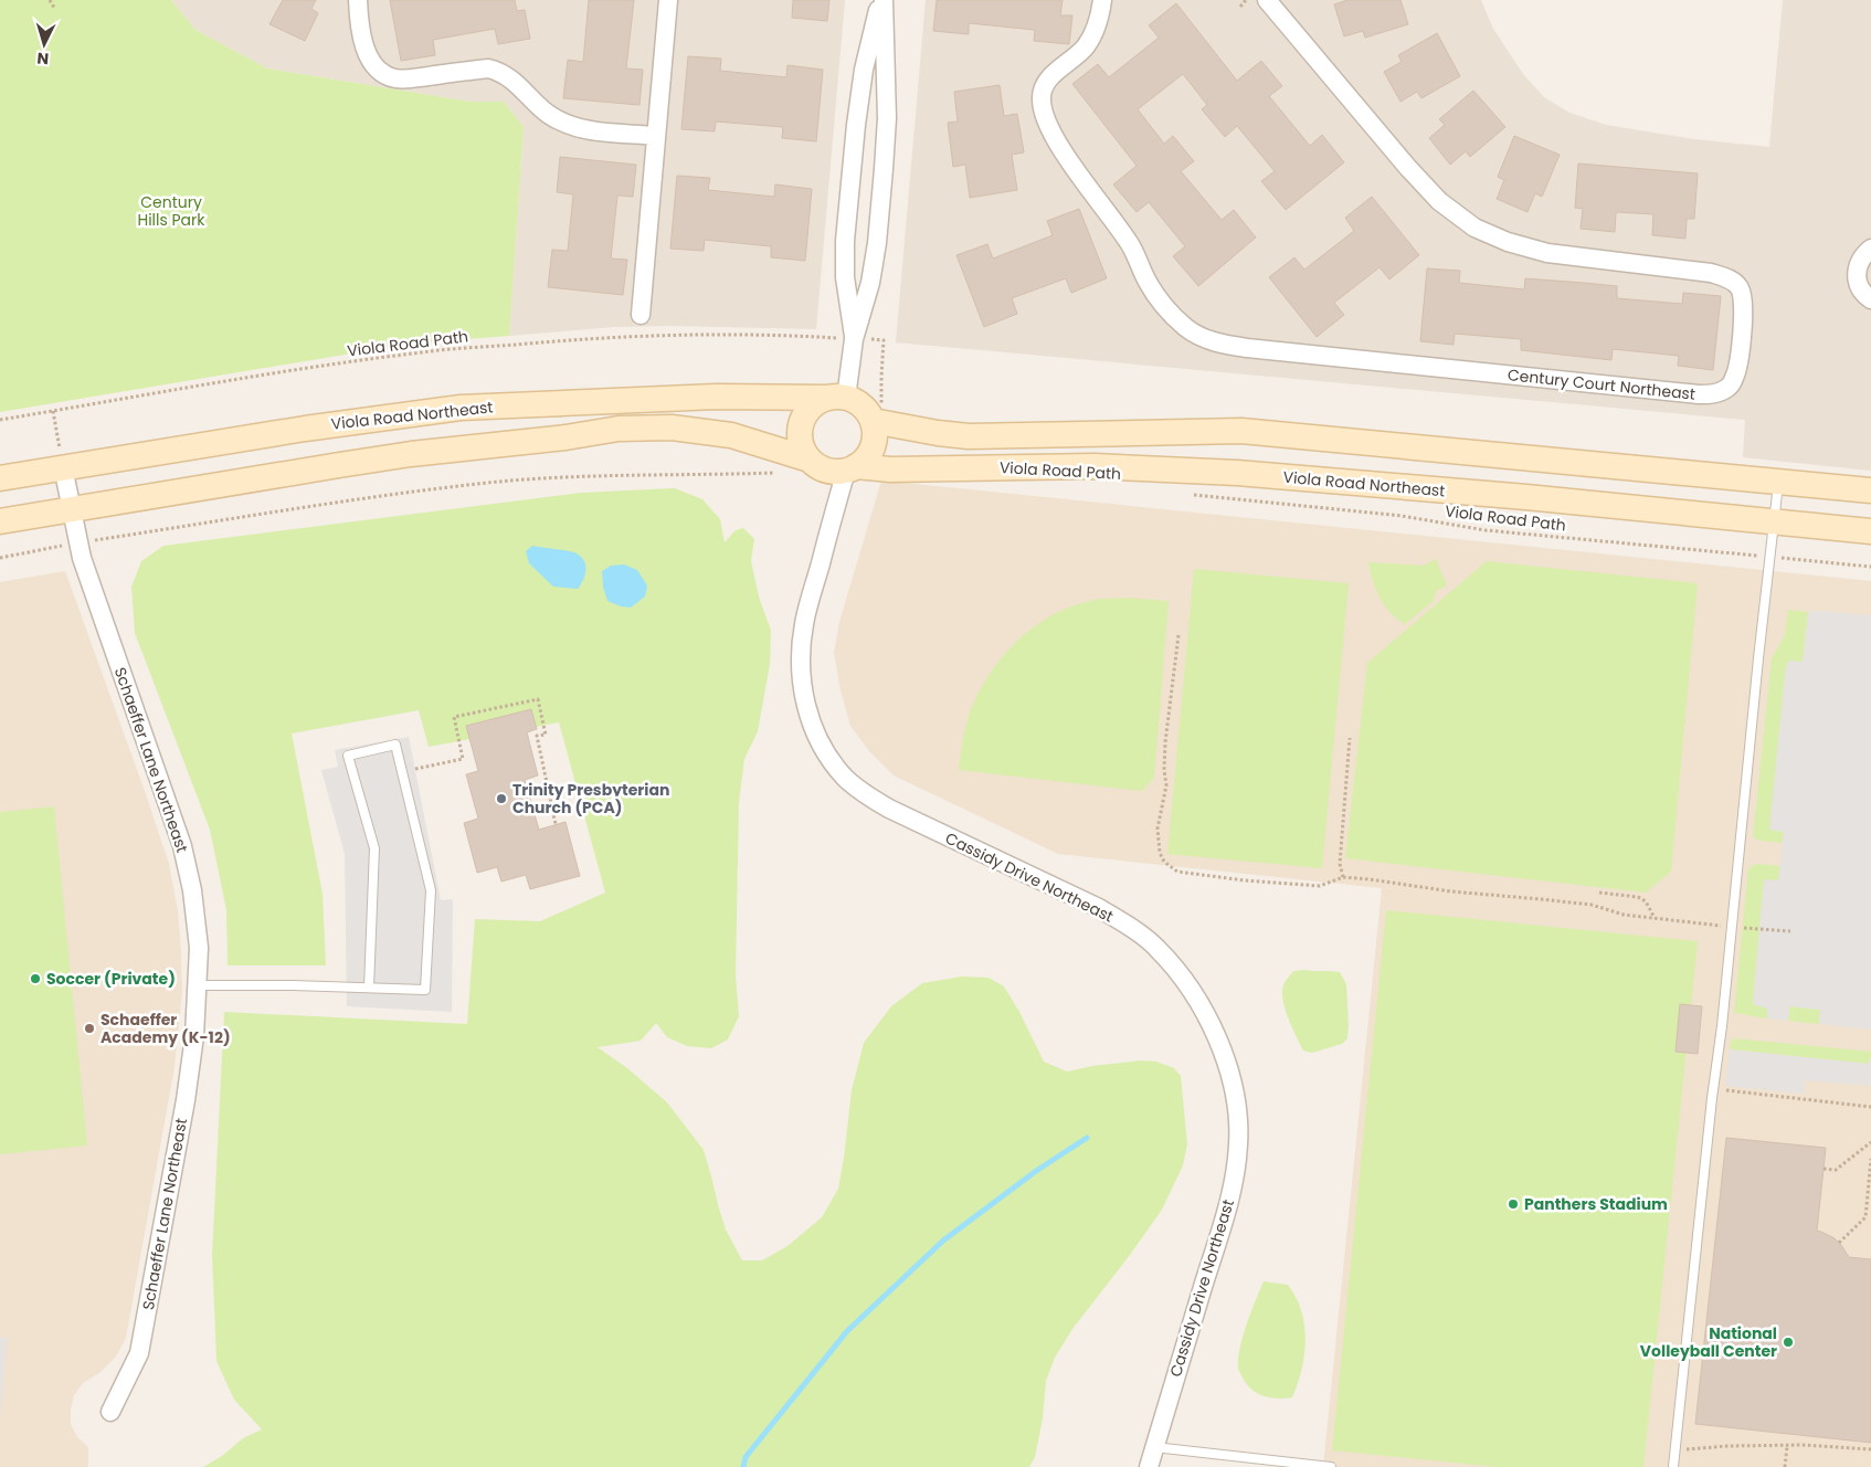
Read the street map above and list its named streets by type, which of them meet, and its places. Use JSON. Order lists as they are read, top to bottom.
{
  "streets": {
    "main road": ["Viola Road Northeast"],
    "street": ["Century Court Northeast", "Schaeffer Lane Northeast", "Cassidy Drive Northeast"],
    "path": ["Viola Road Path"]
  },
  "crossings": [
    ["Viola Road Northeast", "Schaeffer Lane Northeast"],
    ["Viola Road Northeast", "Cassidy Drive Northeast"]
  ],
  "parks": ["Century Hills Park"],
  "places": [
    "Trinity Presbyterian Church (PCA)",
    "Soccer (Private)",
    "Schaeffer Academy (K-12)",
    "Panthers Stadium",
    "National Volleyball Center"
  ],
  "north": "bottom"
}
